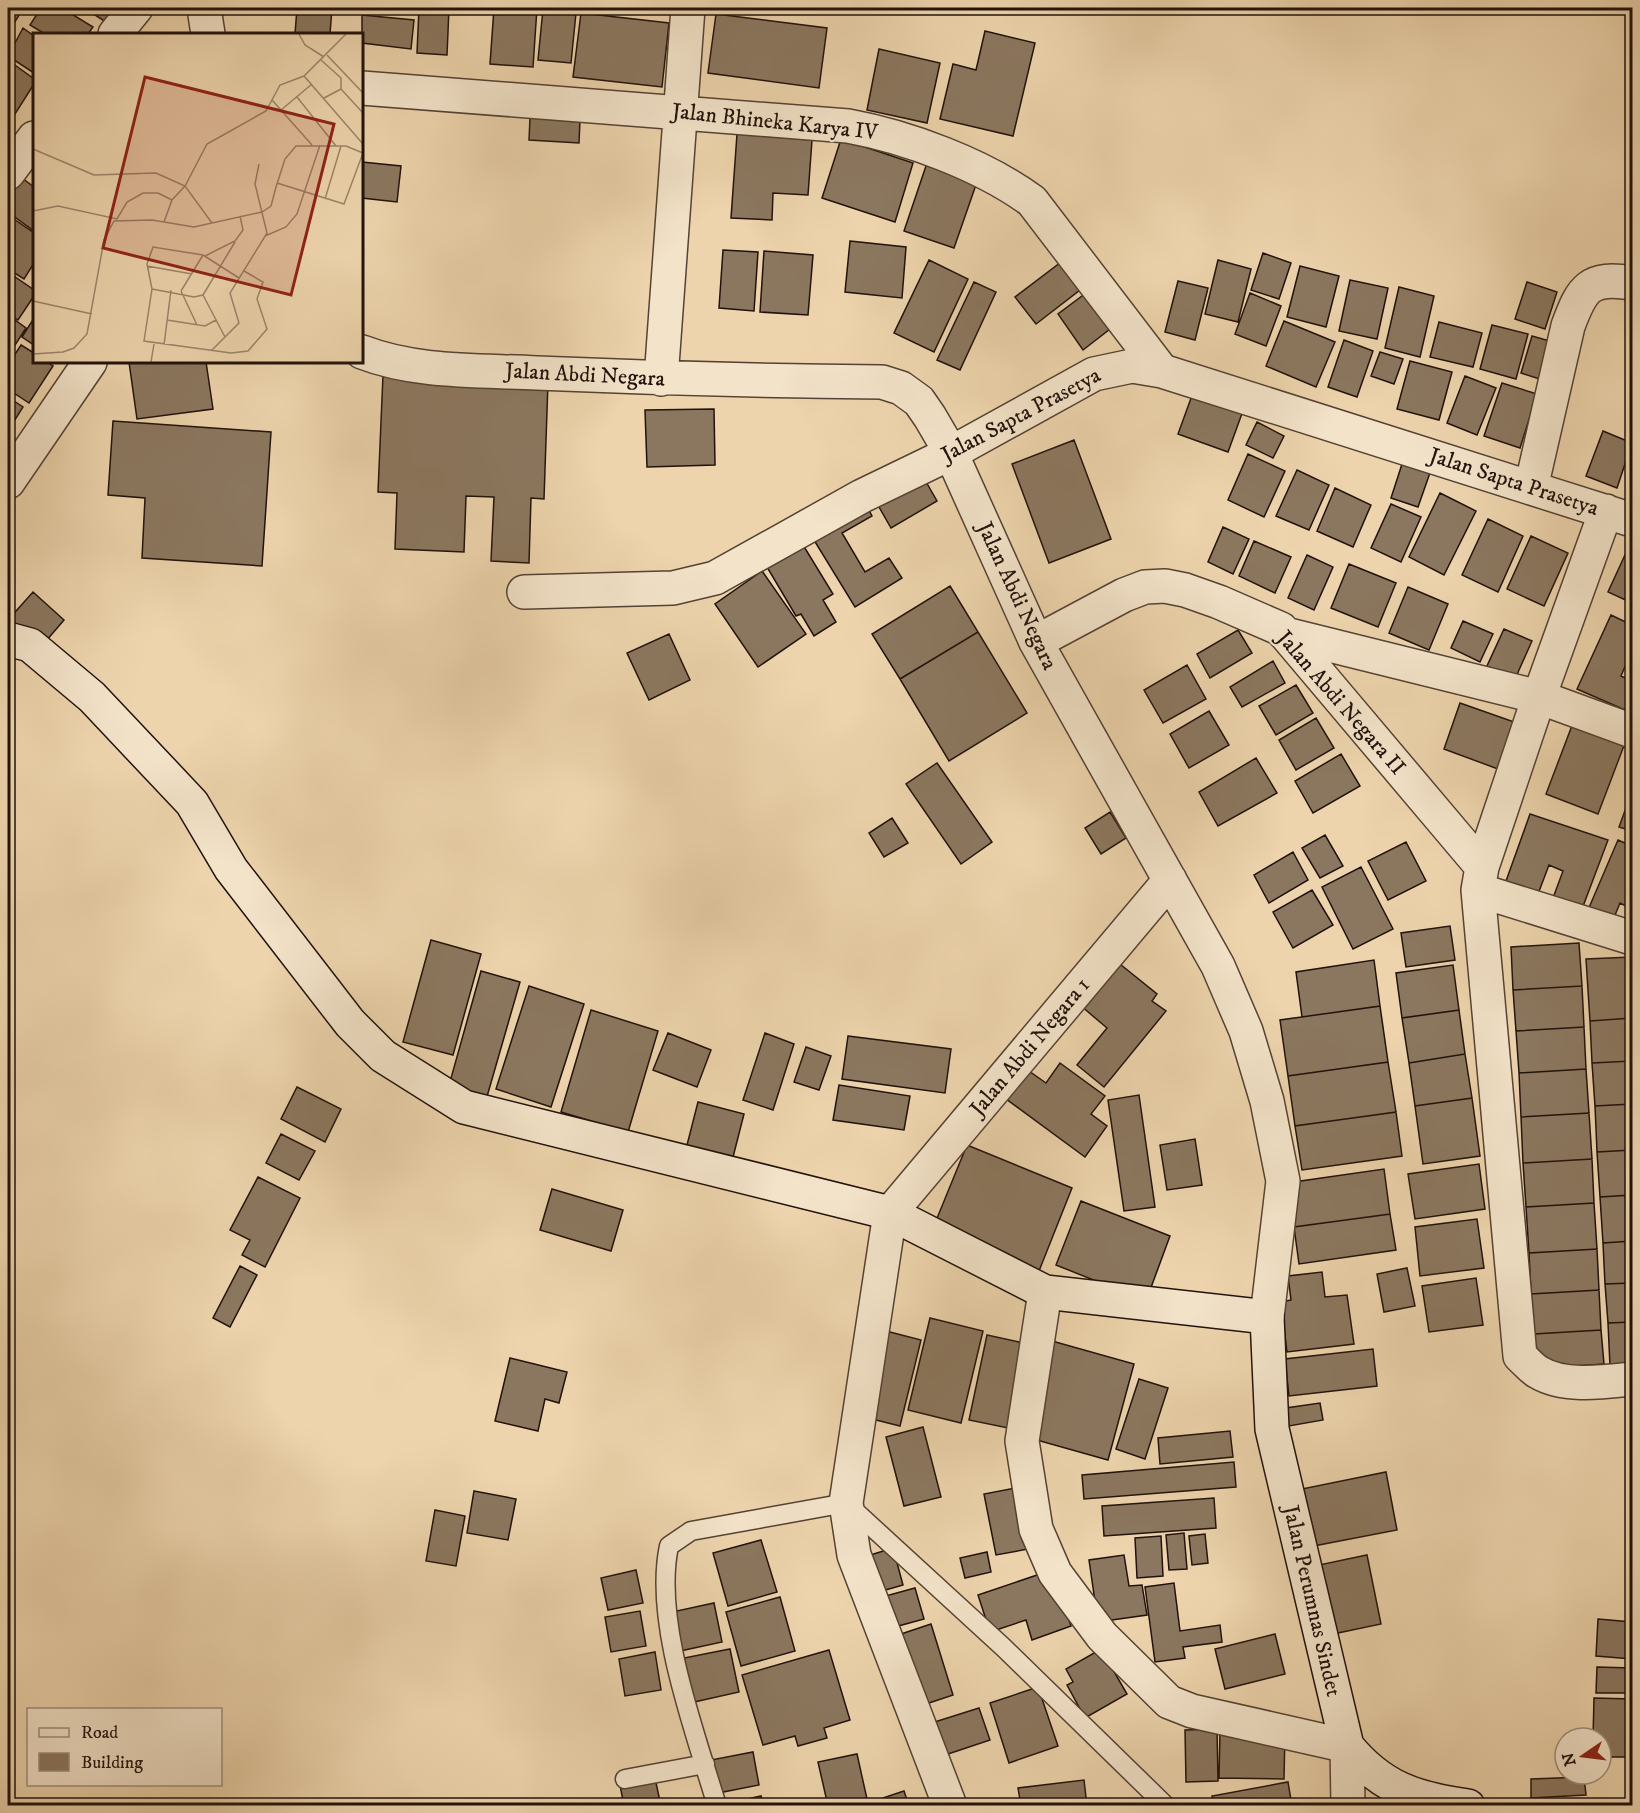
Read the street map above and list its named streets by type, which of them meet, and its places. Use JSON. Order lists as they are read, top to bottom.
{
  "streets": {
    "street": [
      "Jalan Bhineka Karya IV",
      "Jalan Abdi Negara",
      "Jalan Sapta Prasetya",
      "Jalan Abdi Negara II",
      "Jalan Abdi Negara 1",
      "Jalan Perumnas Sindet"
    ]
  },
  "crossings": [
    ["Jalan Bhineka Karya IV", "Jalan Sapta Prasetya"],
    ["Jalan Abdi Negara", "Jalan Sapta Prasetya"],
    ["Jalan Abdi Negara", "Jalan Abdi Negara II"],
    ["Jalan Abdi Negara", "Jalan Abdi Negara 1"],
    ["Jalan Abdi Negara", "Jalan Perumnas Sindet"]
  ],
  "legend": ["Road", "Building"],
  "north": "left"
}
